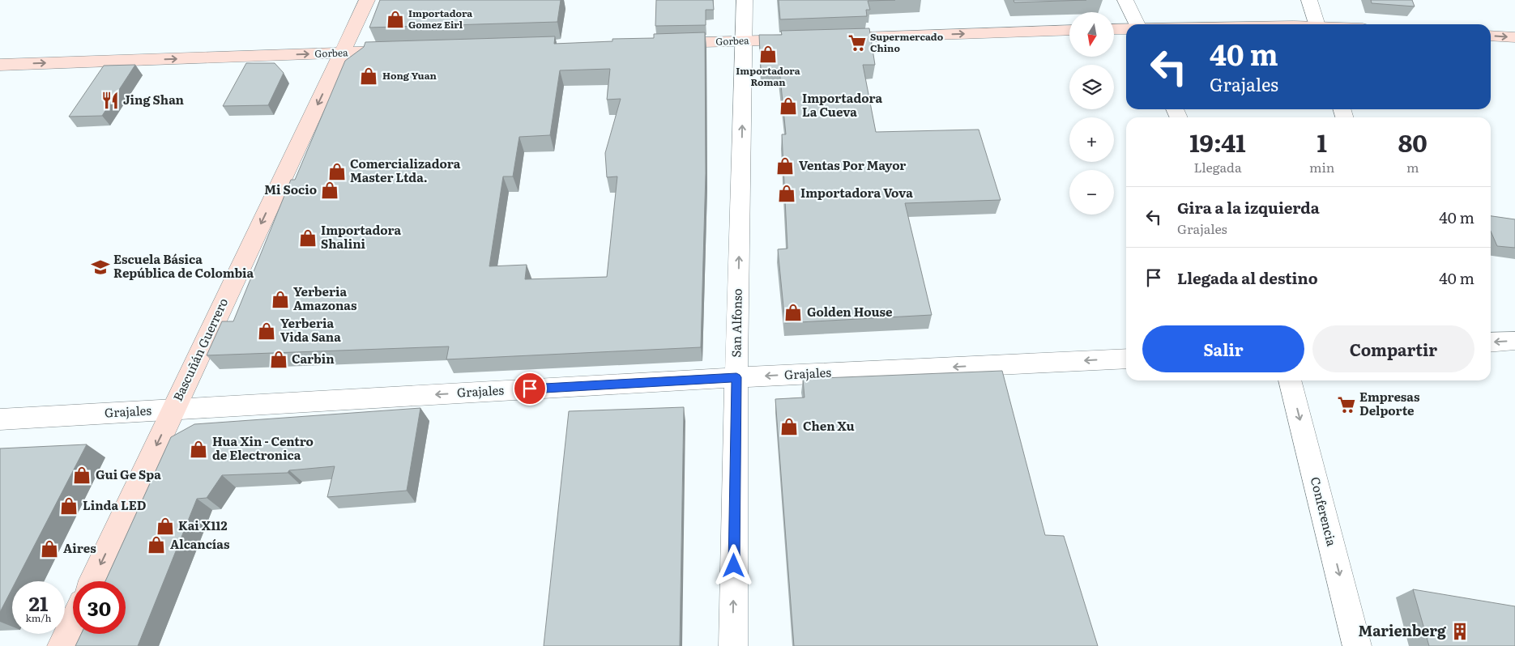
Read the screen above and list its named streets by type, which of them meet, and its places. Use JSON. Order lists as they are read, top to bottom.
{
  "streets": {
    "street": [
      "Gorbea",
      "San Alfonso",
      "Bascuñán Guerrero",
      "Grajales",
      "Conferencia"
    ]
  },
  "crossings": [
    ["Gorbea", "San Alfonso"],
    ["Gorbea", "Bascuñán Guerrero"],
    ["San Alfonso", "Grajales"],
    ["Bascuñán Guerrero", "Grajales"]
  ],
  "one_way": [
    "Gorbea",
    "San Alfonso",
    "Bascuñán Guerrero",
    "Grajales",
    "Conferencia"
  ],
  "places": {
    "shop": [
      "Importadora Gomez Eirl",
      "Importadora Roman",
      "Hong Yuan",
      "Importadora La Cueva",
      "Ventas Por Mayor",
      "Comercializadora Master Ltda.",
      "Mi Socio",
      "Importadora Vova",
      "Importadora Shalini",
      "Yerberia Amazonas",
      "Golden House",
      "Yerberia Vida Sana",
      "Carbin",
      "Chen Xu",
      "Hua Xin - Centro de Electronica",
      "Gui Ge Spa",
      "Linda LED",
      "Kai X112",
      "Alcancías",
      "Aires"
    ],
    "supermarket": ["Supermercado Chino", "Empresas Delporte"],
    "restaurant": ["Jing Shan"],
    "school or university": ["Escuela Básica República de Colombia"],
    "building": ["Marienberg"]
  },
  "north": "bottom",
  "page": {
    "map_buttons": ["+", "−"],
    "turn": ["40 m", "Grajales"],
    "eta": [
      "19:41",
      "Llegada",
      "1",
      "min",
      "80",
      "m"
    ],
    "list": [
      {
        "name": "Gira a la izquierda",
        "note": "Grajales",
        "value": "40 m"
      },
      {
        "name": "Llegada al destino",
        "value": "40 m"
      }
    ],
    "buttons": ["Salir", "Compartir"],
    "speed": "21 km/h",
    "limit": "30"
  }
}
